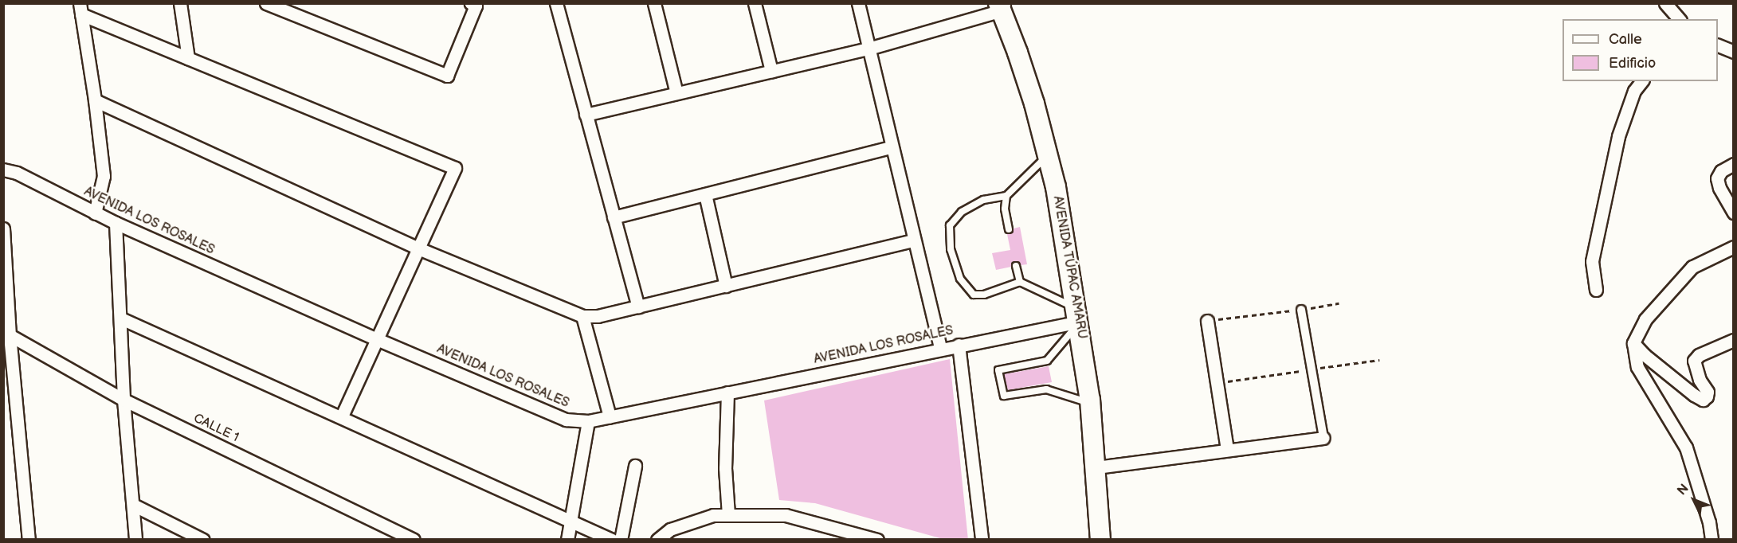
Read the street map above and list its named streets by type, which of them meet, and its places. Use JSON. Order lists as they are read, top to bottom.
{
  "streets": {
    "highway": ["AVENIDA TÚPAC AMARU"],
    "street": ["AVENIDA LOS ROSALES", "CALLE 1"]
  },
  "crossings": [
    ["AVENIDA LOS ROSALES", "AVENIDA TÚPAC AMARU"]
  ],
  "legend": ["Calle", "Edificio"],
  "north": "top left"
}
